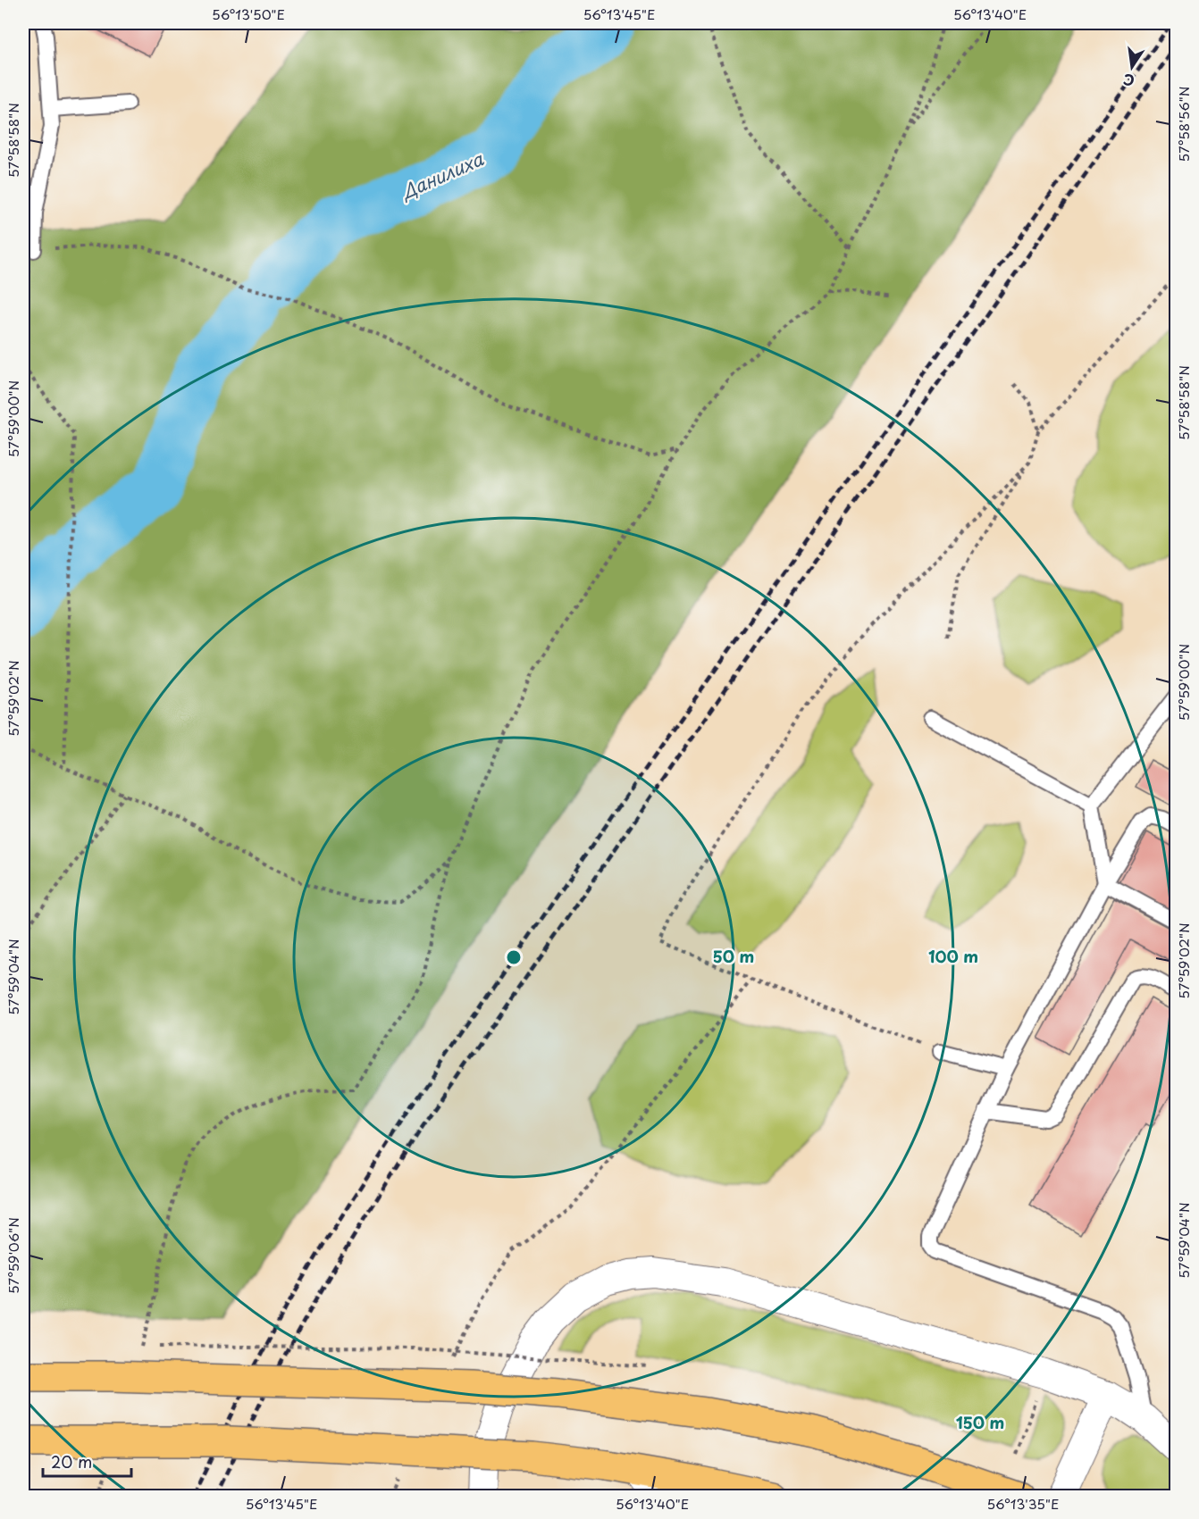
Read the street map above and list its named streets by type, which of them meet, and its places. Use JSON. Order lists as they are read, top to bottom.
{
  "water": ["Данилиха"],
  "scale_bar": "20 m",
  "north": "bottom",
  "coordinates": [
    "56°13'50\"E",
    "56°13'45\"E",
    "56°13'40\"E",
    "57°58'56\"N",
    "57°58'58\"N",
    "57°59'00\"N",
    "57°59'02\"N",
    "57°59'04\"N",
    "57°59'06\"N",
    "56°13'35\"E"
  ],
  "rings": ["50 m", "100 m", "150 m"]
}
